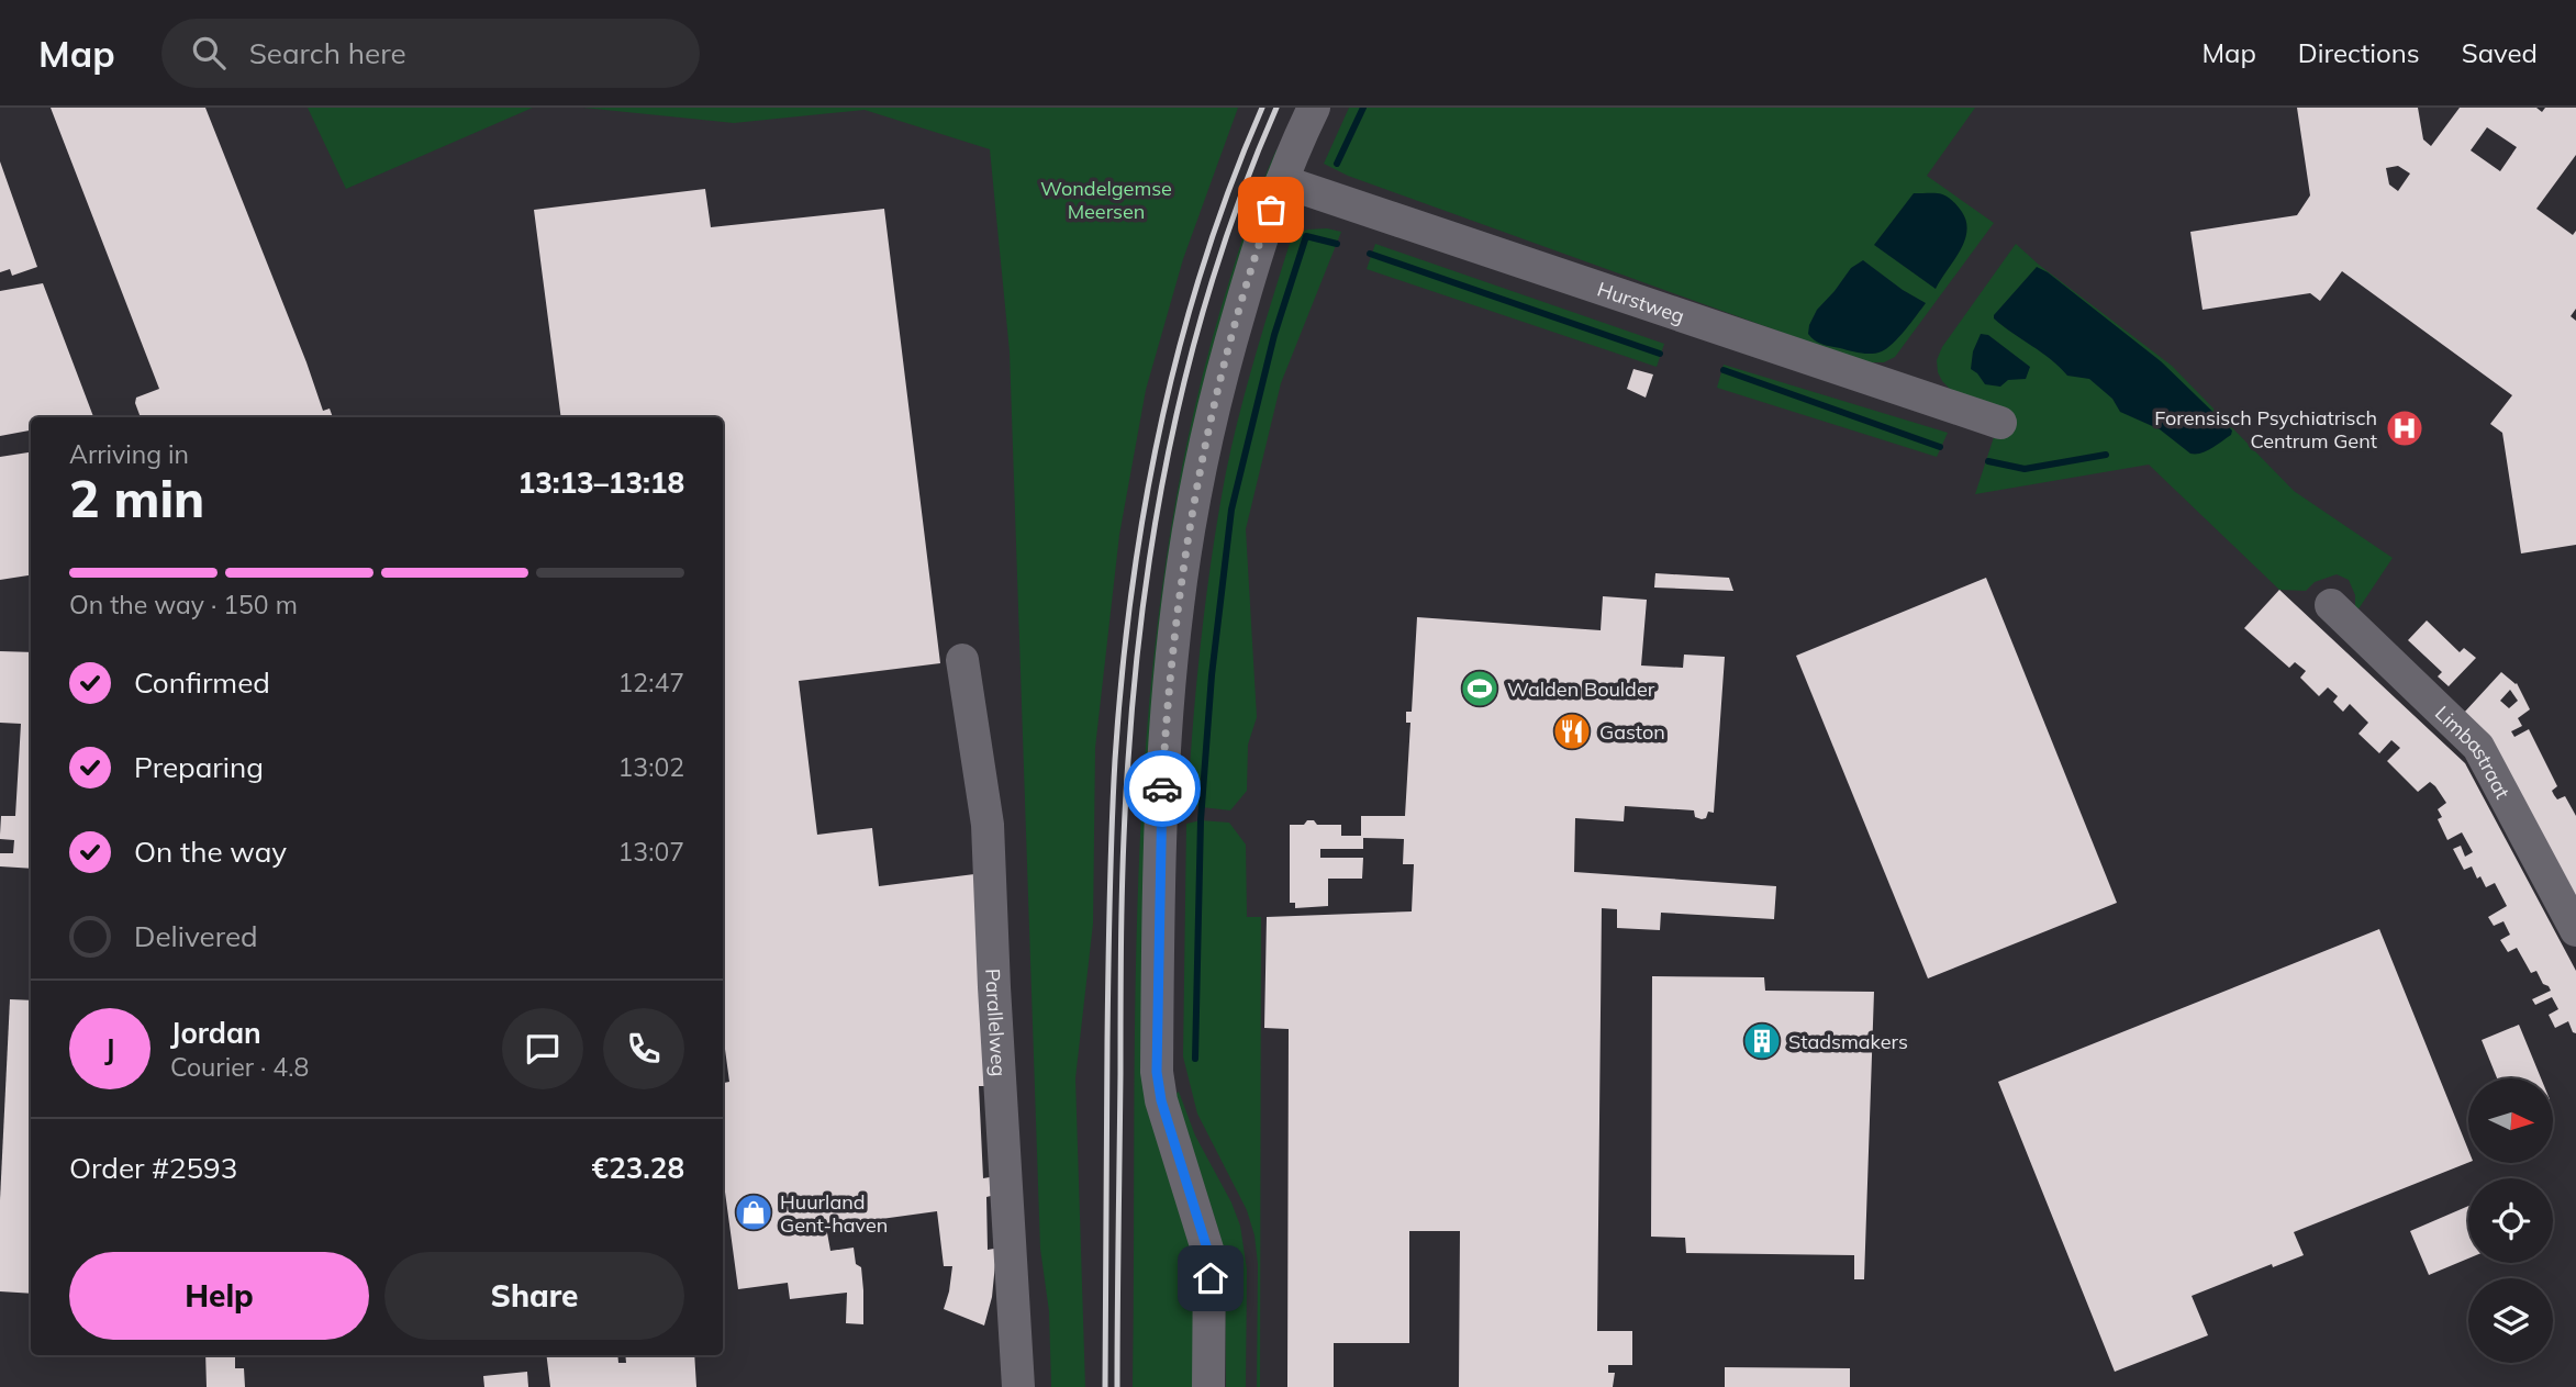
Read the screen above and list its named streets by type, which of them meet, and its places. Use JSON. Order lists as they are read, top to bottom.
{
  "streets": {
    "street": ["Hurstweg", "Limbastraat", "Parallelweg"]
  },
  "parks": ["Wondelgemse Meersen"],
  "places": {
    "hospital": ["Forensisch Psychiatrisch Centrum Gent"],
    "sports": ["Walden Boulder"],
    "restaurant": ["Gaston"],
    "building": ["Stadsmakers"],
    "shop": ["Huurland Gent-haven"]
  },
  "north": "right",
  "page": {
    "header": "Map",
    "search": "Search here",
    "nav": ["Map", "Directions", "Saved"],
    "heading": ["2 min", "Arriving in", "13:13–13:18"],
    "panel": [
      "Jordan",
      "Courier · 4.8",
      "Order #2593",
      "€23.28"
    ],
    "bar": "On the way · 150 m",
    "list": [
      ["Confirmed", "12:47"],
      ["Preparing", "13:02"],
      ["On the way", "13:07"],
      "Delivered"
    ],
    "round": "J",
    "buttons": ["Help", "Share"]
  }
}
